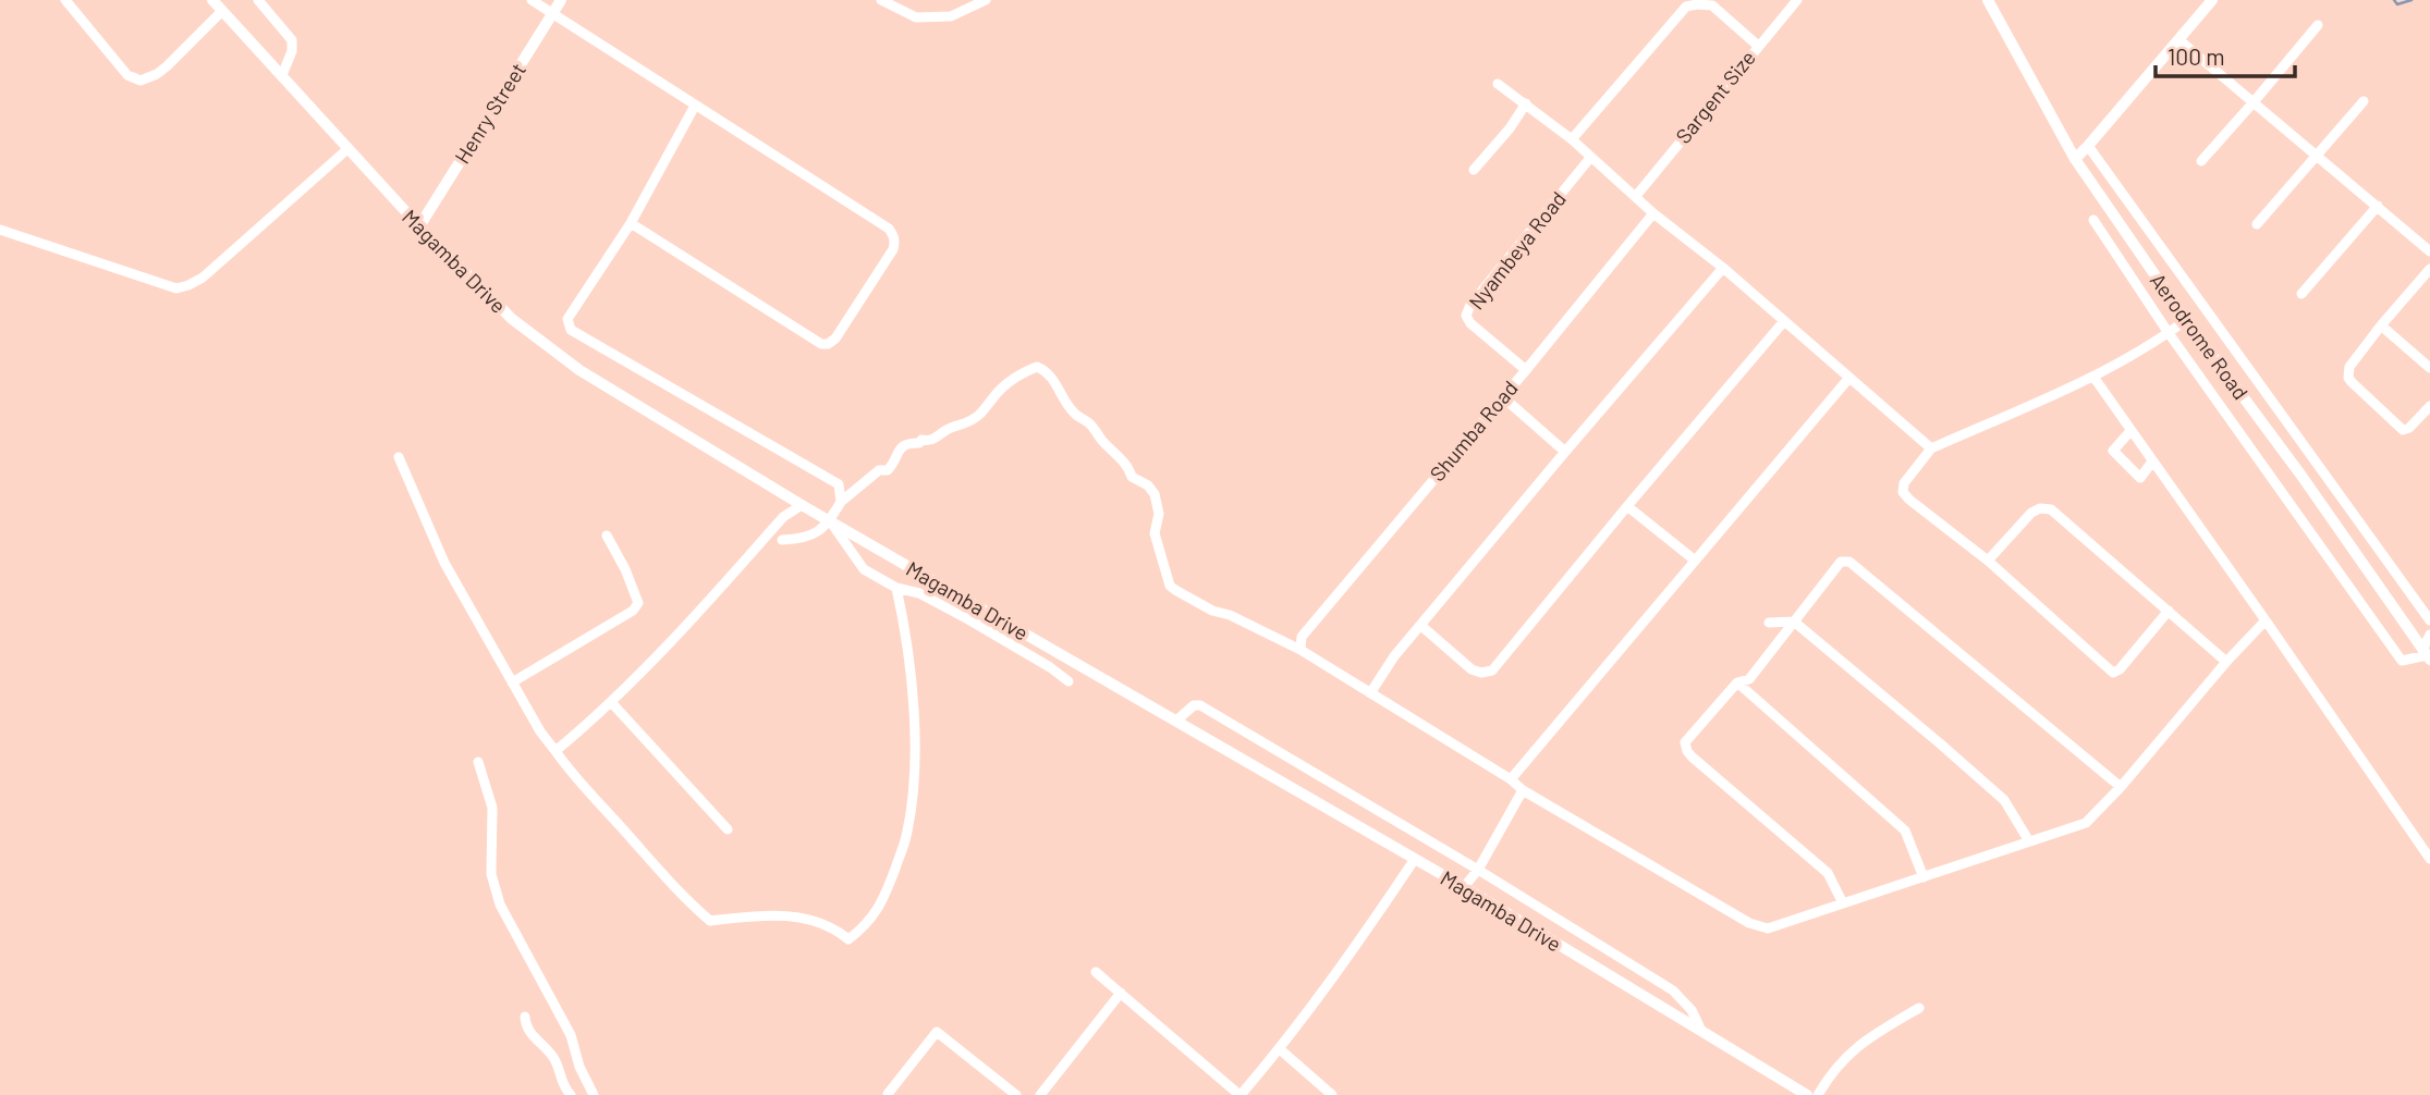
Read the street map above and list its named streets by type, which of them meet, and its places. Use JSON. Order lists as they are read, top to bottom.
{
  "streets": {
    "street": [
      "Sargent Size",
      "Henry Street",
      "Nyambeya Road",
      "Magamba Drive",
      "Aerodrome Road",
      "Shumba Road"
    ]
  },
  "crossings": [
    ["Henry Street", "Magamba Drive"],
    ["Nyambeya Road", "Shumba Road"]
  ],
  "scale_bar": "100 m"
}
